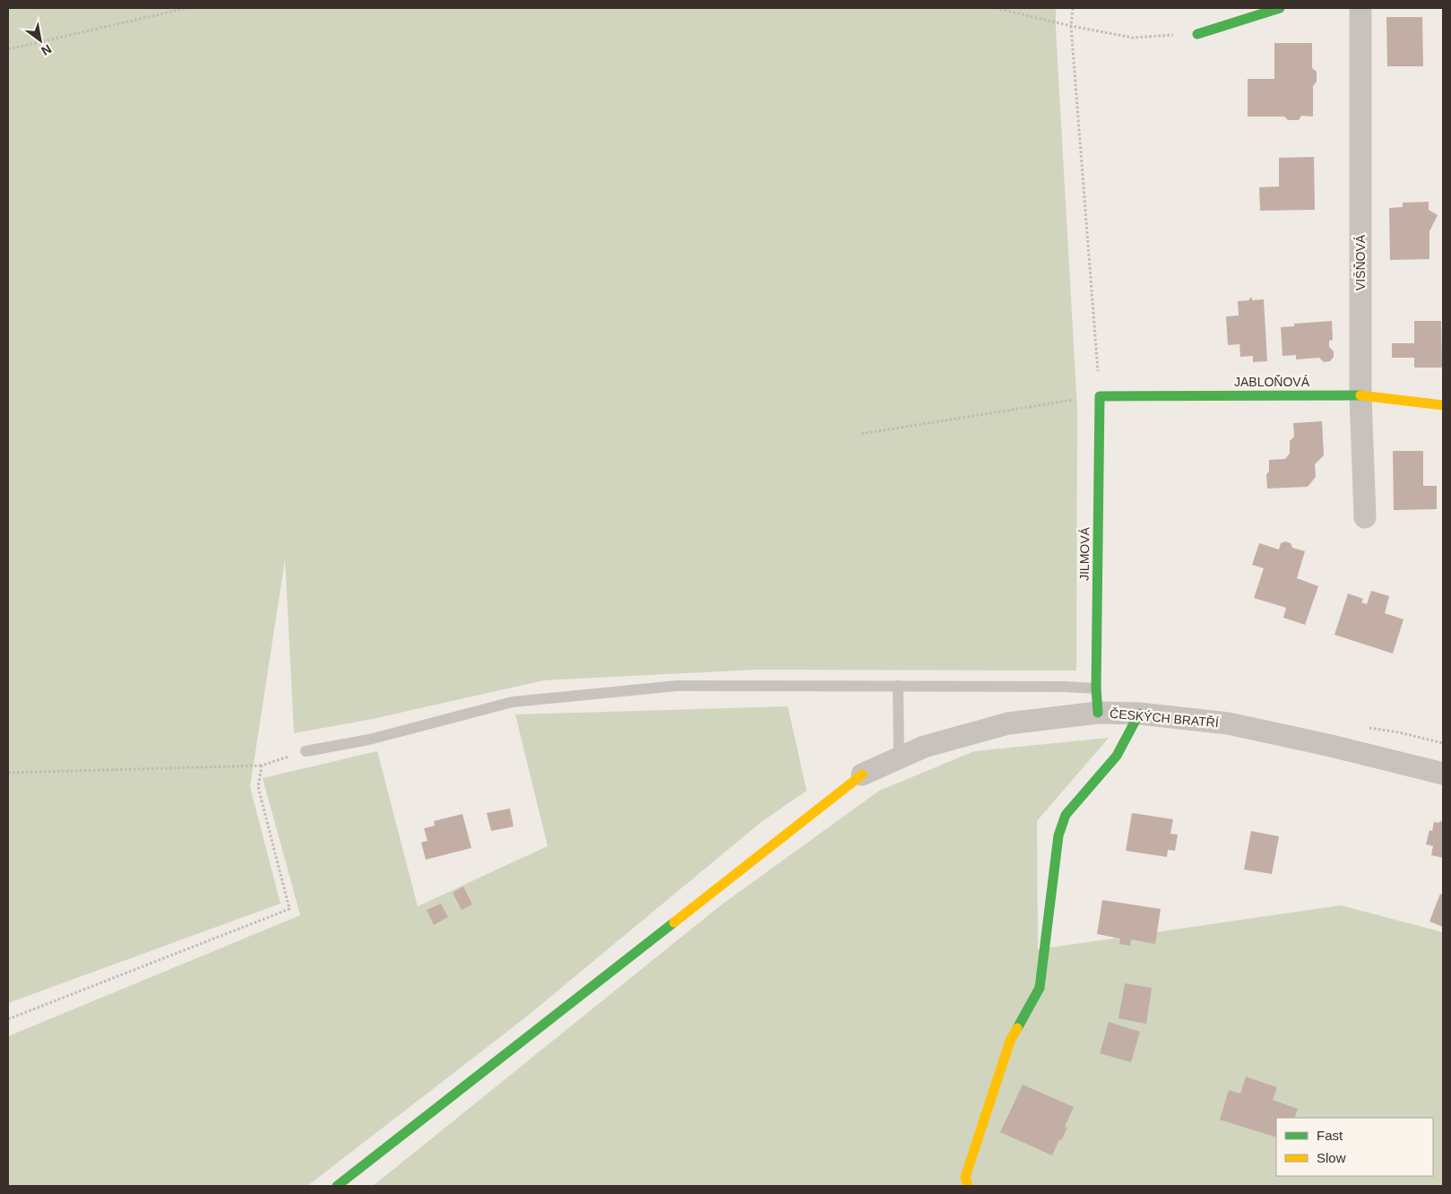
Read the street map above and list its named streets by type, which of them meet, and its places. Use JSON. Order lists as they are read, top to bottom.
{
  "streets": {
    "street": [
      "VIŠŇOVÁ",
      "JABLOŇOVÁ",
      "JILMOVÁ",
      "ČESKÝCH BRATŘÍ"
    ]
  },
  "crossings": [
    ["VIŠŇOVÁ", "JABLOŇOVÁ"],
    ["JABLOŇOVÁ", "JILMOVÁ"],
    ["JILMOVÁ", "ČESKÝCH BRATŘÍ"]
  ],
  "legend": ["Fast", "Slow"],
  "north": "bottom right"
}
